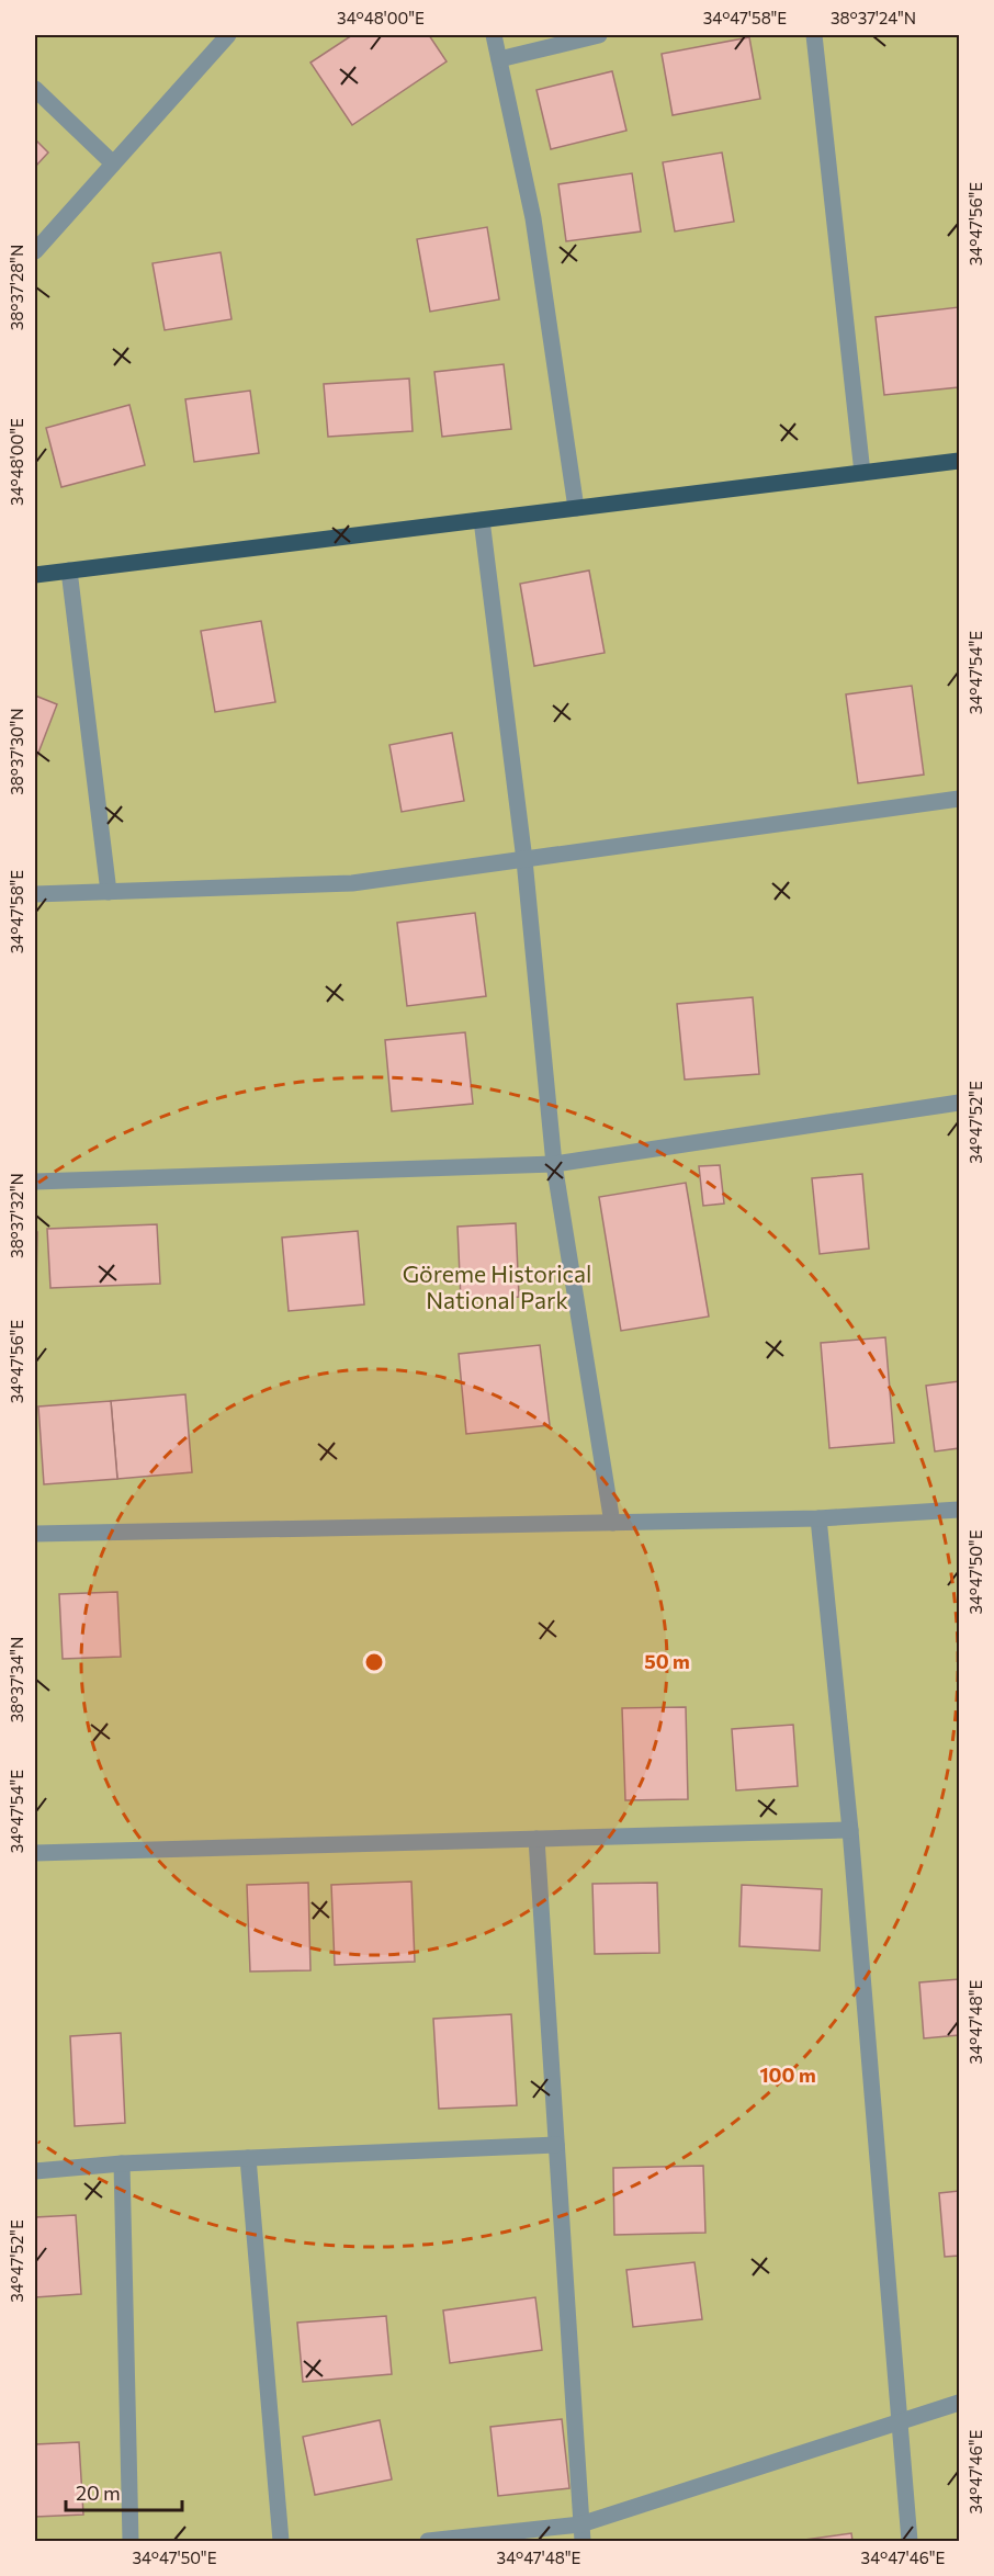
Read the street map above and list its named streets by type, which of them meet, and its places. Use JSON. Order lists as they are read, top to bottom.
{
  "parks": ["Göreme Historical National Park"],
  "scale_bar": "20 m",
  "coordinates": [
    "34°48'00\"E",
    "34°47'58\"E",
    "38°37'24\"N",
    "34°47'56\"E",
    "38°37'28\"N",
    "34°47'54\"E",
    "38°37'30\"N",
    "34°47'52\"E",
    "38°37'32\"N",
    "34°47'50\"E",
    "38°37'34\"N",
    "34°47'48\"E",
    "34°47'46\"E"
  ],
  "rings": ["50 m", "100 m"]
}
